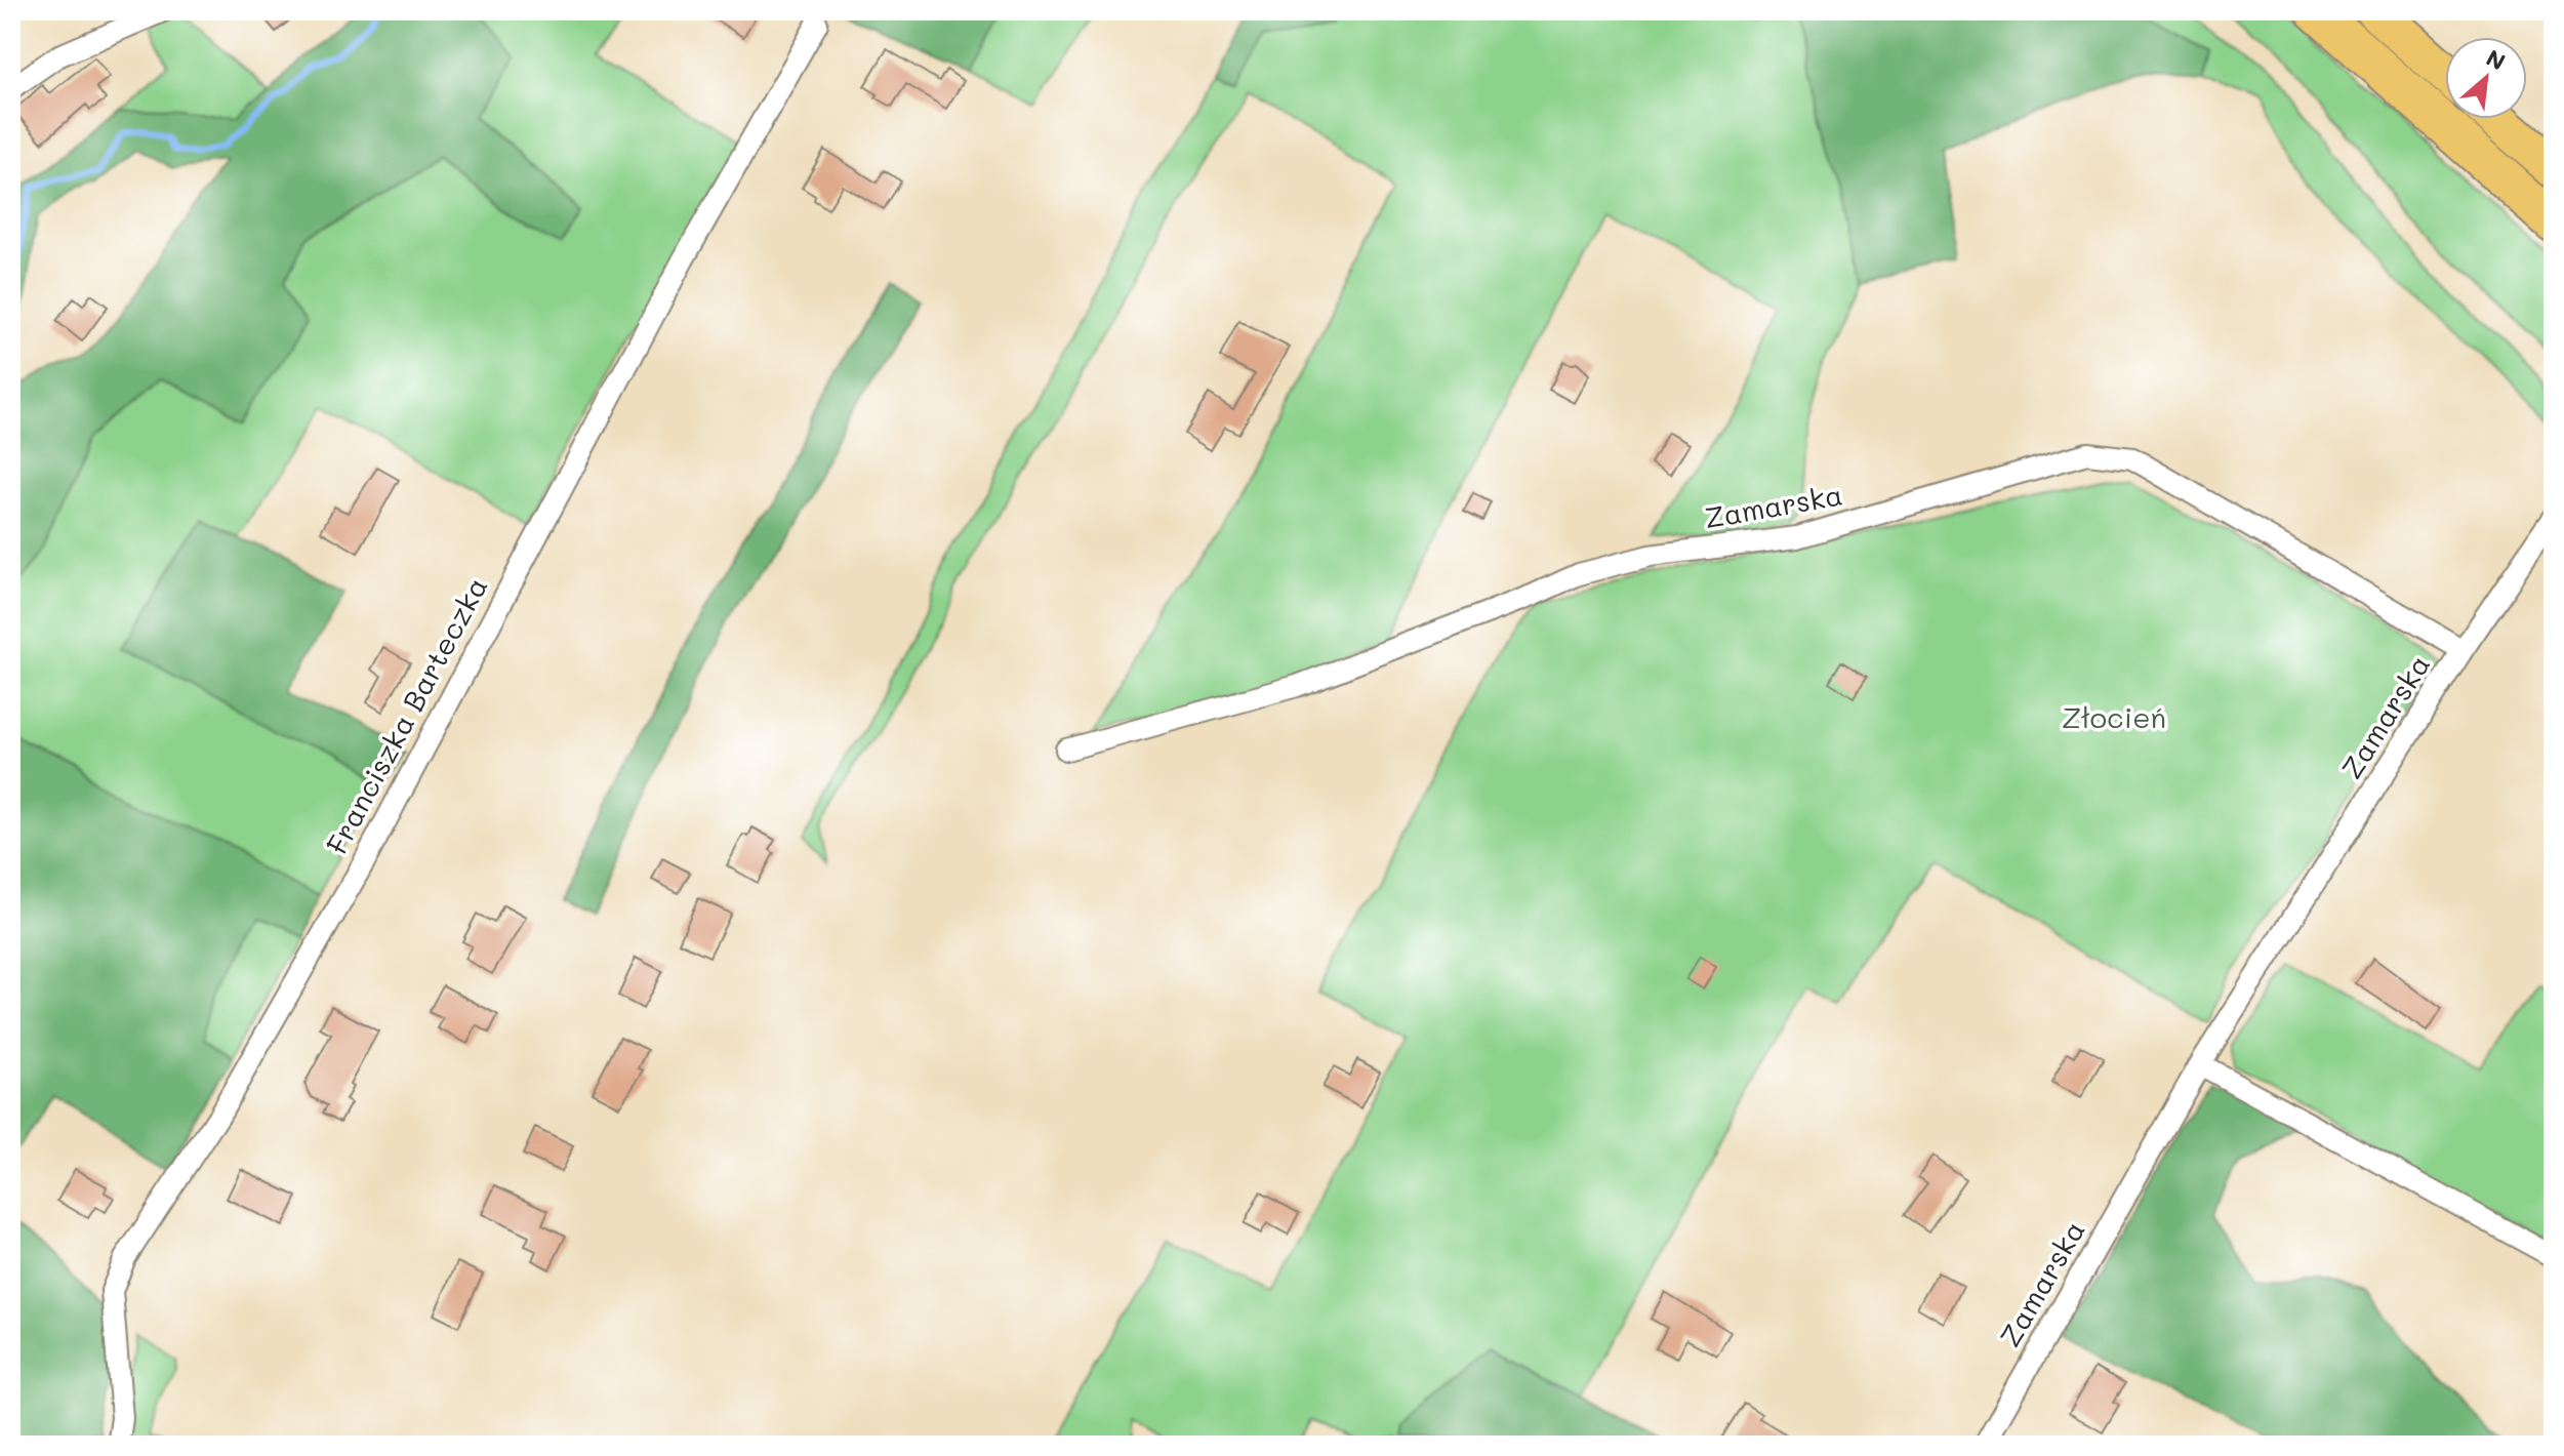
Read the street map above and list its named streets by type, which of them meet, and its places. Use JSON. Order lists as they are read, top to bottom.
{
  "streets": {
    "street": ["Zamarska", "Franciszka Barteczka"]
  },
  "parks": ["Złocień"],
  "north": "top right"
}
